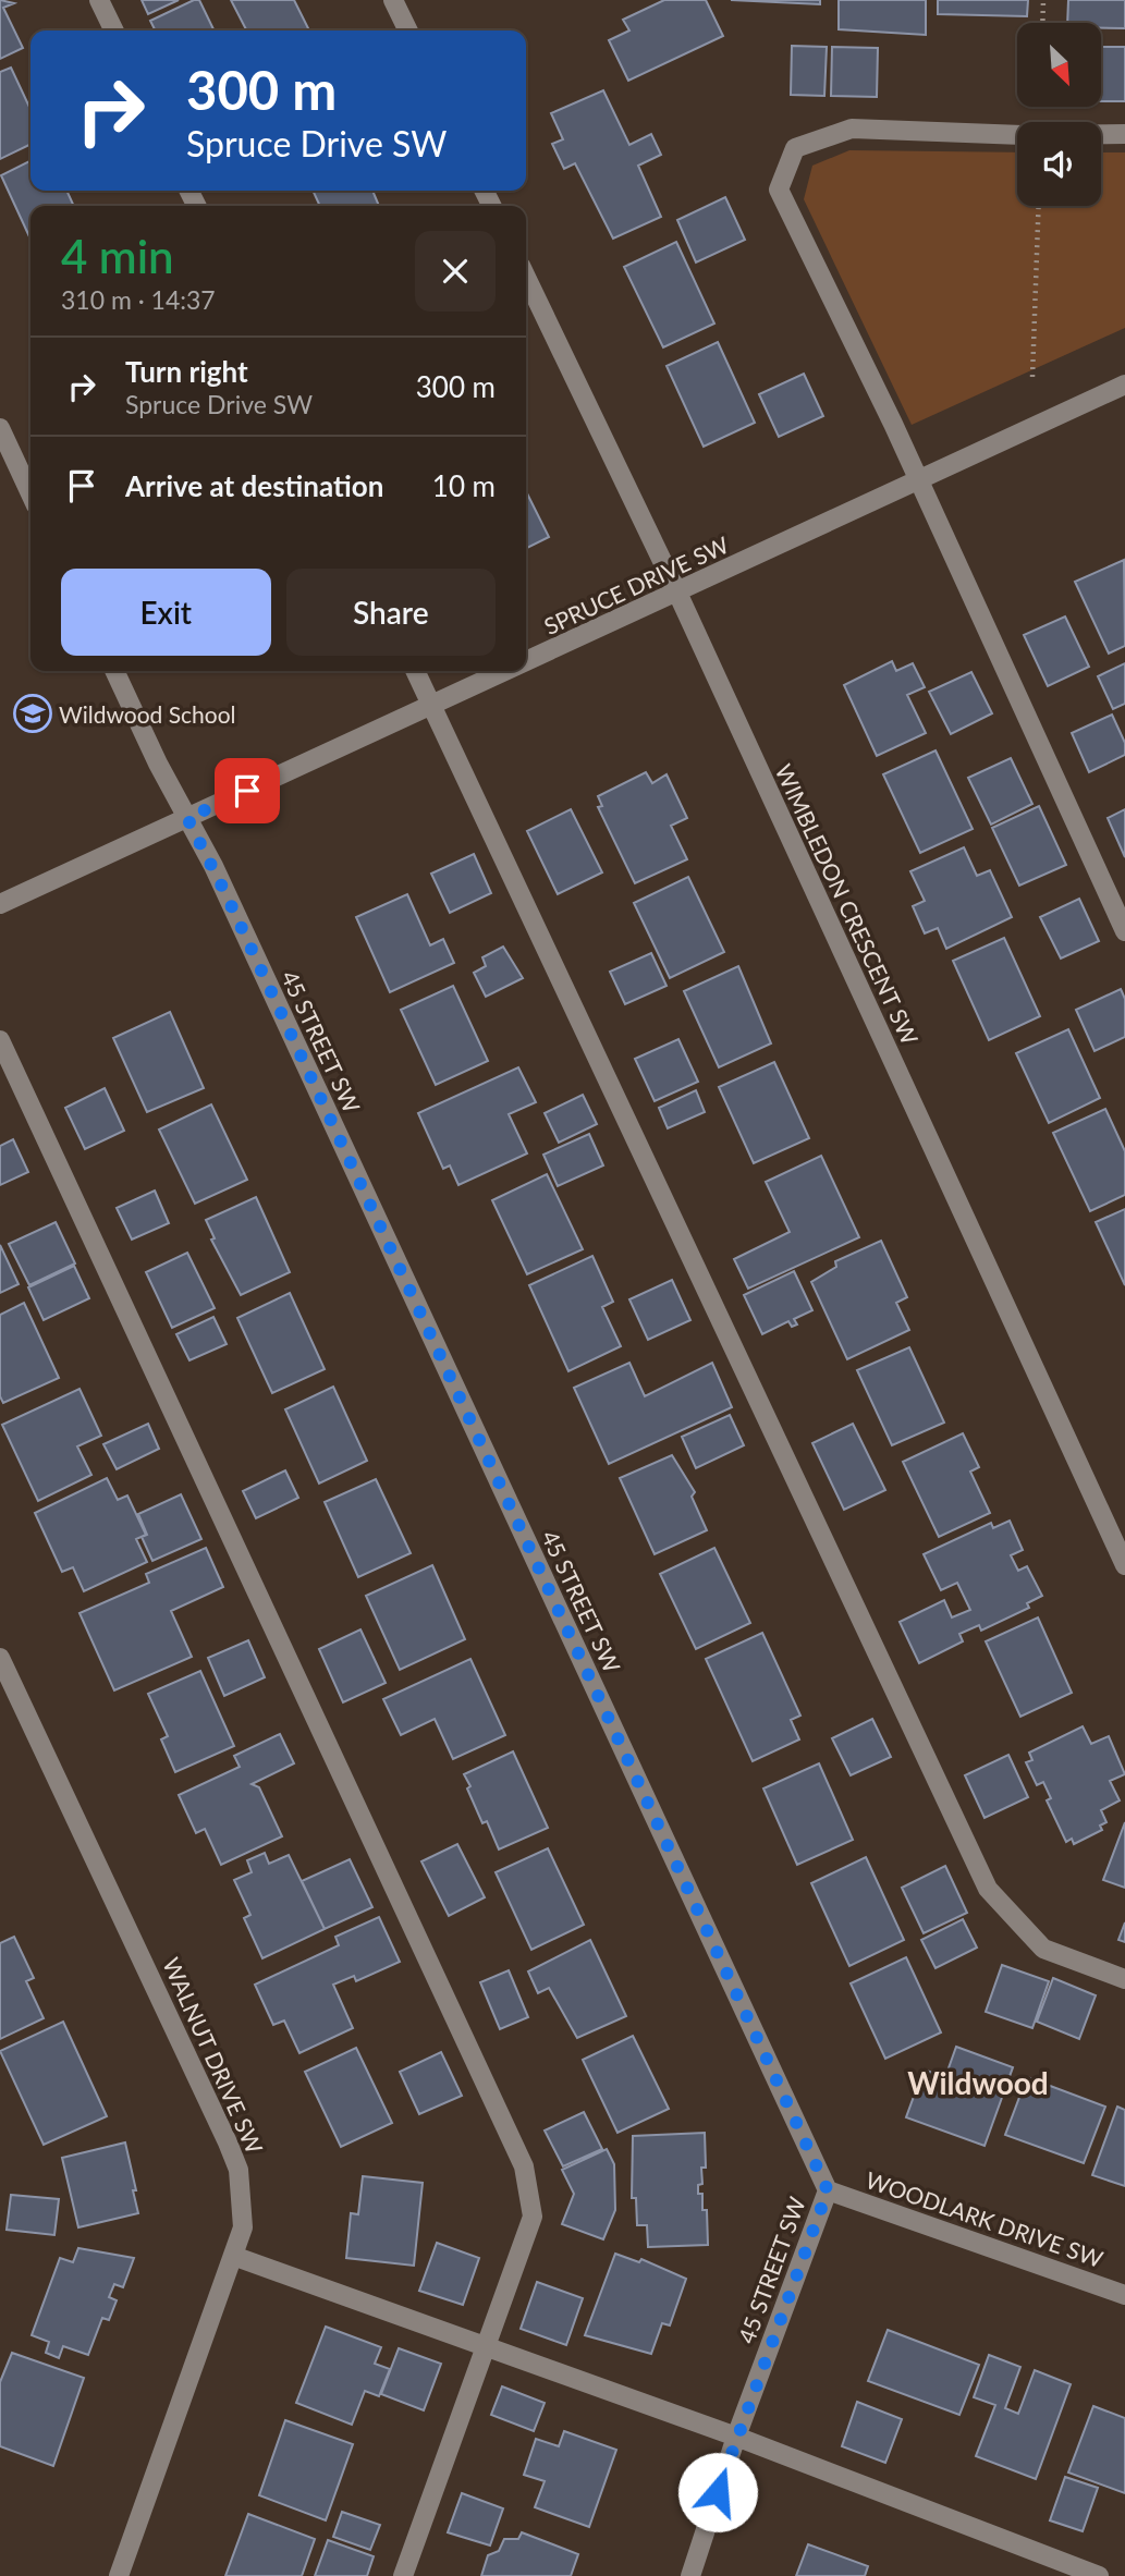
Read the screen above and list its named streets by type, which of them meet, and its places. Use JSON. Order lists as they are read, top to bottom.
{
  "streets": {
    "street": [
      "SPRUCE DRIVE SW",
      "WIMBLEDON CRESCENT SW",
      "45 STREET SW",
      "WALNUT DRIVE SW",
      "WOODLARK DRIVE SW"
    ]
  },
  "crossings": [
    ["SPRUCE DRIVE SW", "WIMBLEDON CRESCENT SW"],
    ["SPRUCE DRIVE SW", "45 STREET SW"],
    ["45 STREET SW", "WOODLARK DRIVE SW"]
  ],
  "districts": ["Wildwood"],
  "places": {
    "school or university": ["Wildwood School"]
  },
  "north": "bottom right",
  "page": {
    "turn": ["300 m", "Spruce Drive SW"],
    "heading": ["4 min", "310 m · 14:37"],
    "list": [
      {
        "name": "Turn right",
        "note": "Spruce Drive SW",
        "value": "300 m"
      },
      {
        "name": "Arrive at destination",
        "value": "10 m"
      }
    ],
    "buttons": ["Exit", "Share"]
  }
}
